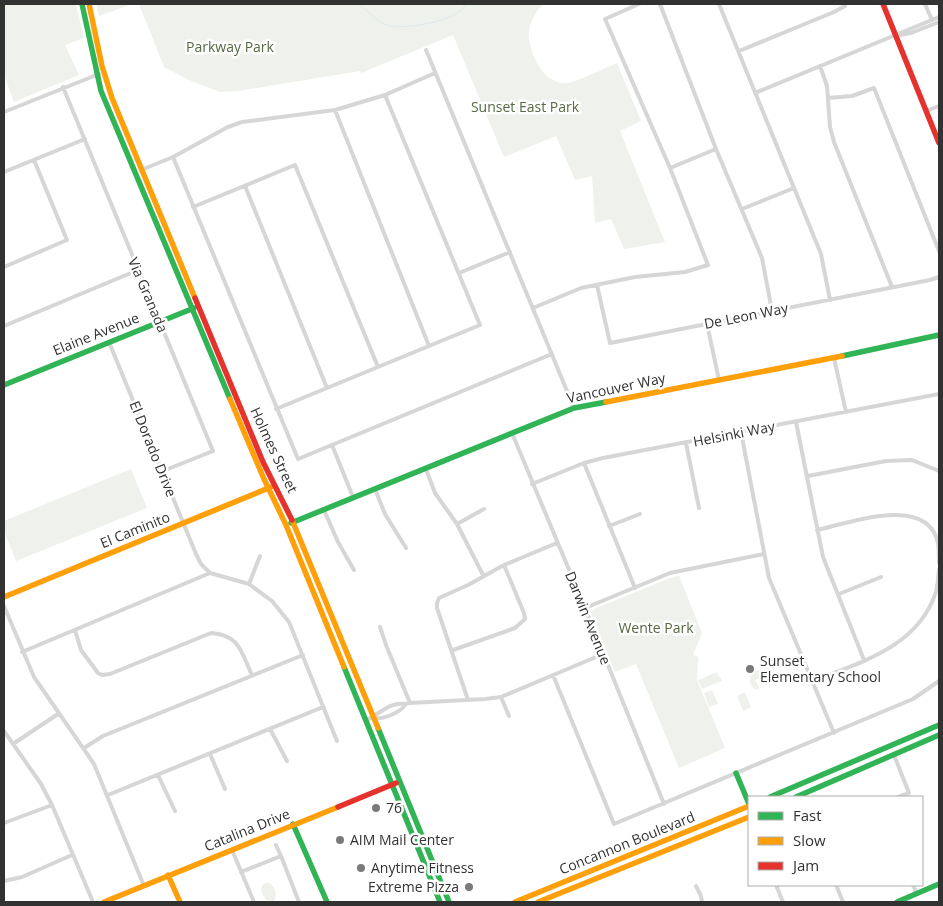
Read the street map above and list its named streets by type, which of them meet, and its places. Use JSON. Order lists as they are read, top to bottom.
{
  "streets": {
    "main road": [
      "Elaine Avenue",
      "Vancouver Way",
      "Holmes Street",
      "El Caminito",
      "Catalina Drive",
      "Concannon Boulevard"
    ],
    "street": [
      "Via Granada",
      "De Leon Way",
      "Helsinki Way",
      "El Dorado Drive",
      "Darwin Avenue"
    ]
  },
  "crossings": [
    ["Via Granada", "Elaine Avenue"],
    ["Via Granada", "El Dorado Drive"],
    ["Elaine Avenue", "El Dorado Drive"],
    ["Elaine Avenue", "Holmes Street"],
    ["Vancouver Way", "Holmes Street"],
    ["Vancouver Way", "Darwin Avenue"],
    ["Helsinki Way", "Darwin Avenue"],
    ["El Dorado Drive", "El Caminito"],
    ["Holmes Street", "El Caminito"],
    ["Holmes Street", "Catalina Drive"]
  ],
  "parks": ["Parkway Park", "Sunset East Park", "Wente Park"],
  "places": [
    "Sunset Elementary School",
    "76",
    "AIM Mail Center",
    "Anytime Fitness",
    "Extreme Pizza"
  ],
  "legend": ["Fast", "Slow", "Jam"]
}
